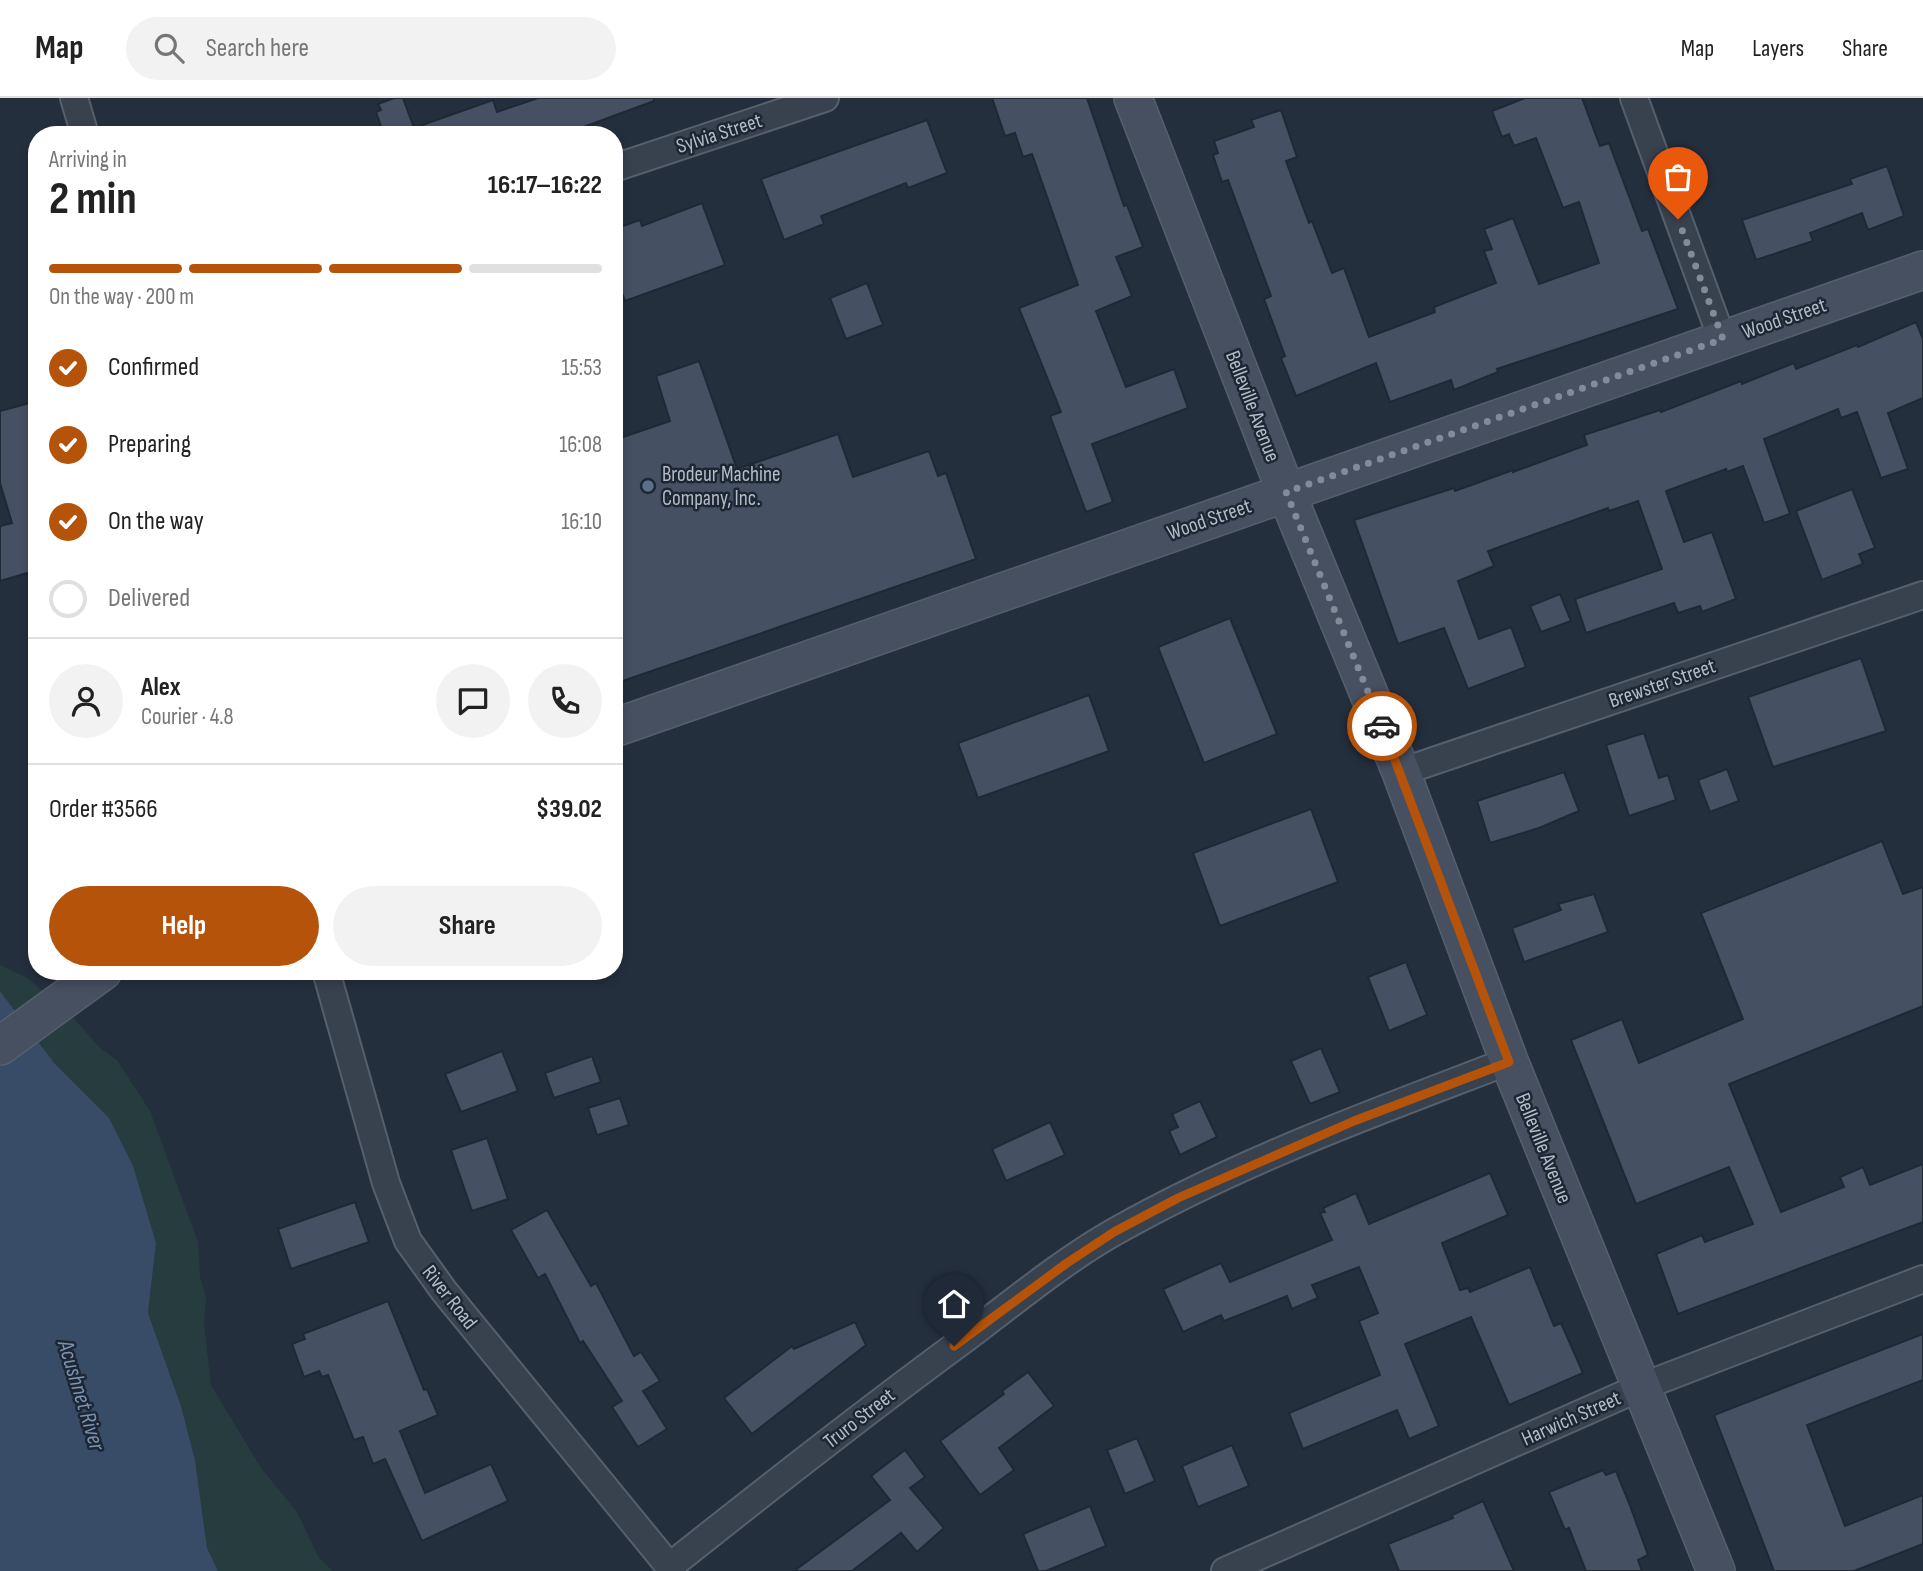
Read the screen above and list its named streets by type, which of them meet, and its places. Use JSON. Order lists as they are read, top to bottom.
{
  "streets": {
    "main road": ["Wood Street", "Belleville Avenue"],
    "street": [
      "Sylvia Street",
      "Brewster Street",
      "River Road",
      "Truro Street",
      "Harwich Street"
    ]
  },
  "crossings": [
    ["Wood Street", "Belleville Avenue"],
    ["Belleville Avenue", "Brewster Street"],
    ["Belleville Avenue", "Truro Street"],
    ["Belleville Avenue", "Harwich Street"],
    ["River Road", "Truro Street"]
  ],
  "water": ["Acushnet River"],
  "places": ["Brodeur Machine Company, Inc."],
  "page": {
    "header": "Map",
    "search": "Search here",
    "nav": ["Map", "Layers", "Share"],
    "heading": ["2 min", "Arriving in", "16:17–16:22"],
    "panel": [
      "Alex",
      "Courier · 4.8",
      "Order #3566",
      "$39.02"
    ],
    "bar": "On the way · 200 m",
    "list": [
      ["Confirmed", "15:53"],
      ["Preparing", "16:08"],
      ["On the way", "16:10"],
      "Delivered"
    ],
    "buttons": ["Help", "Share"]
  }
}
